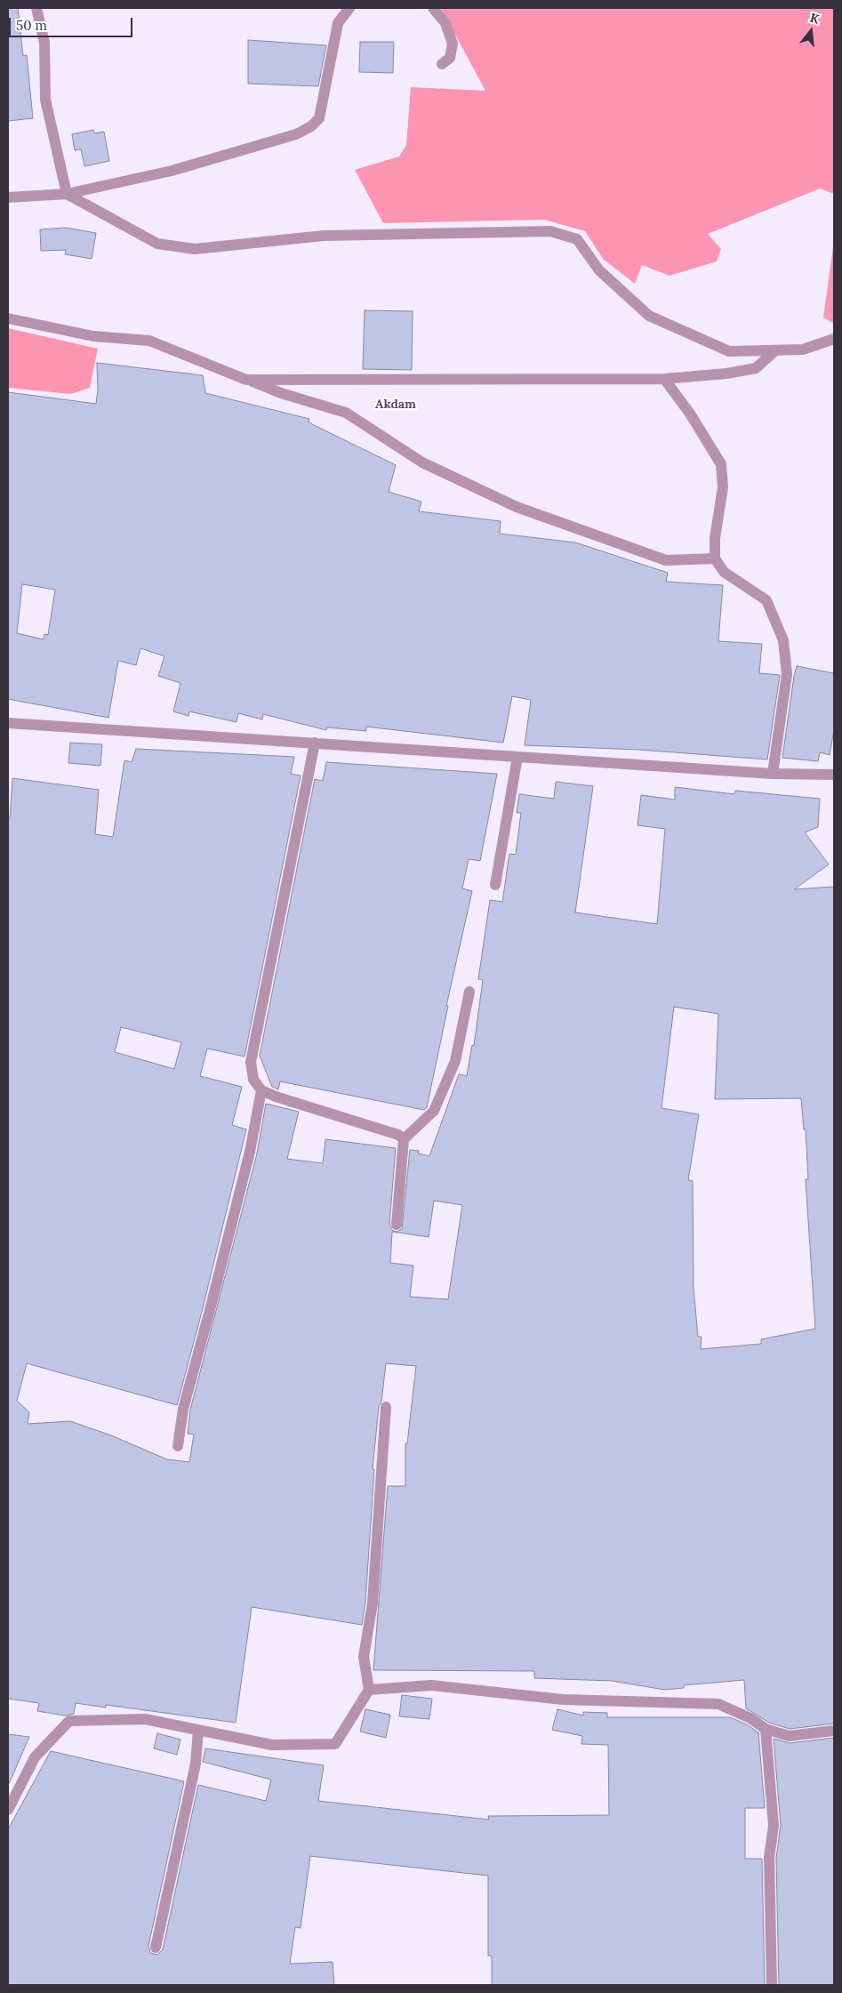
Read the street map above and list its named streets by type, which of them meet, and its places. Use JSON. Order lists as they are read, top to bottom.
{
  "districts": ["Akdam"],
  "scale_bar": "50 m",
  "north": "top"
}
